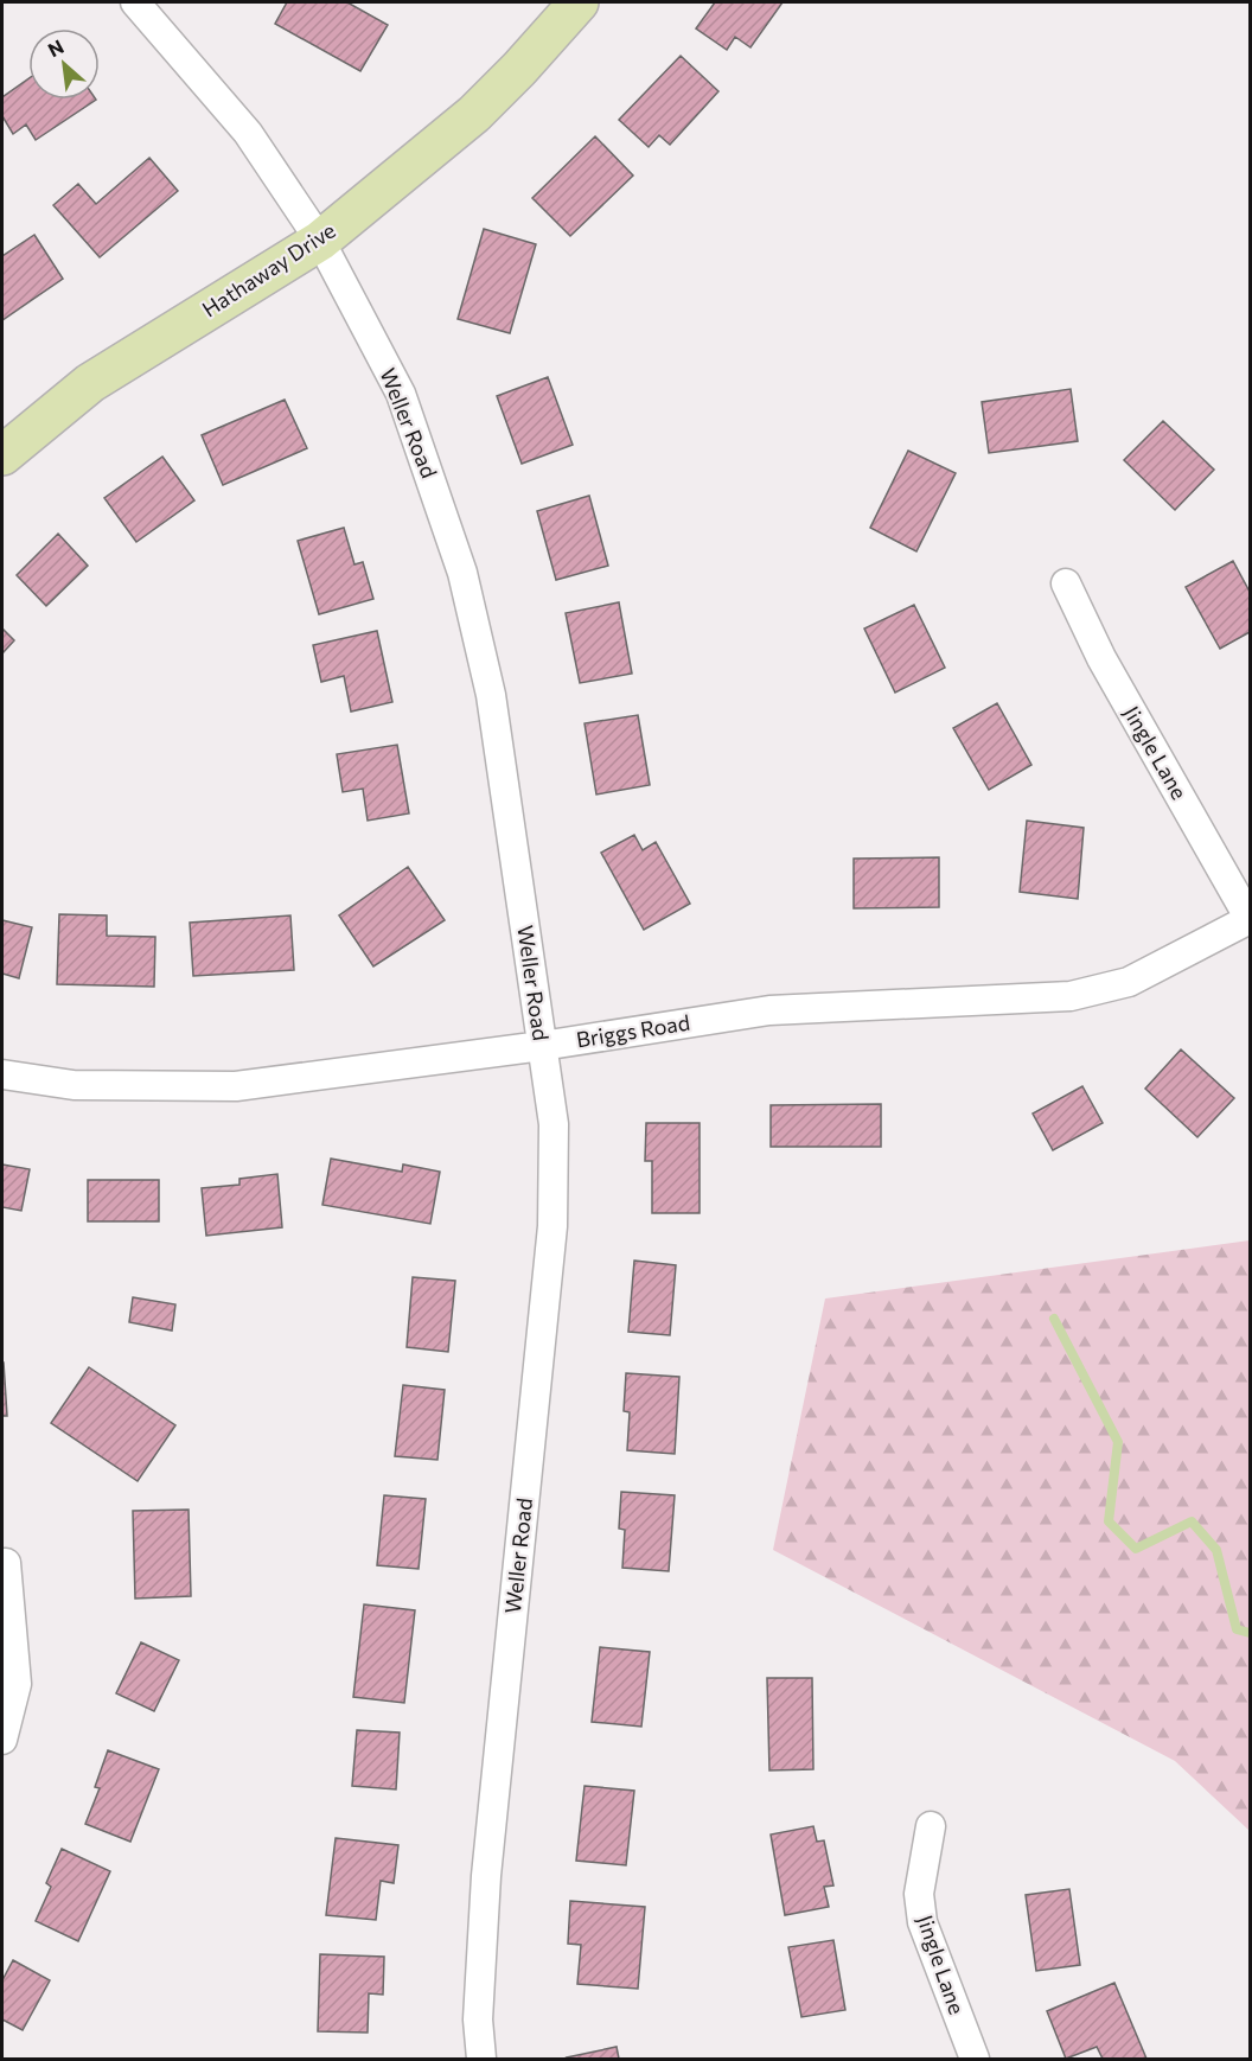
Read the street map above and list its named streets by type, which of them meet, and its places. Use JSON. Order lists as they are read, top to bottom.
{
  "streets": {
    "street": [
      "Hathaway Drive",
      "Weller Road",
      "Jingle Lane",
      "Briggs Road"
    ]
  },
  "crossings": [
    ["Hathaway Drive", "Weller Road"],
    ["Weller Road", "Briggs Road"],
    ["Jingle Lane", "Briggs Road"]
  ],
  "north": "top left"
}
